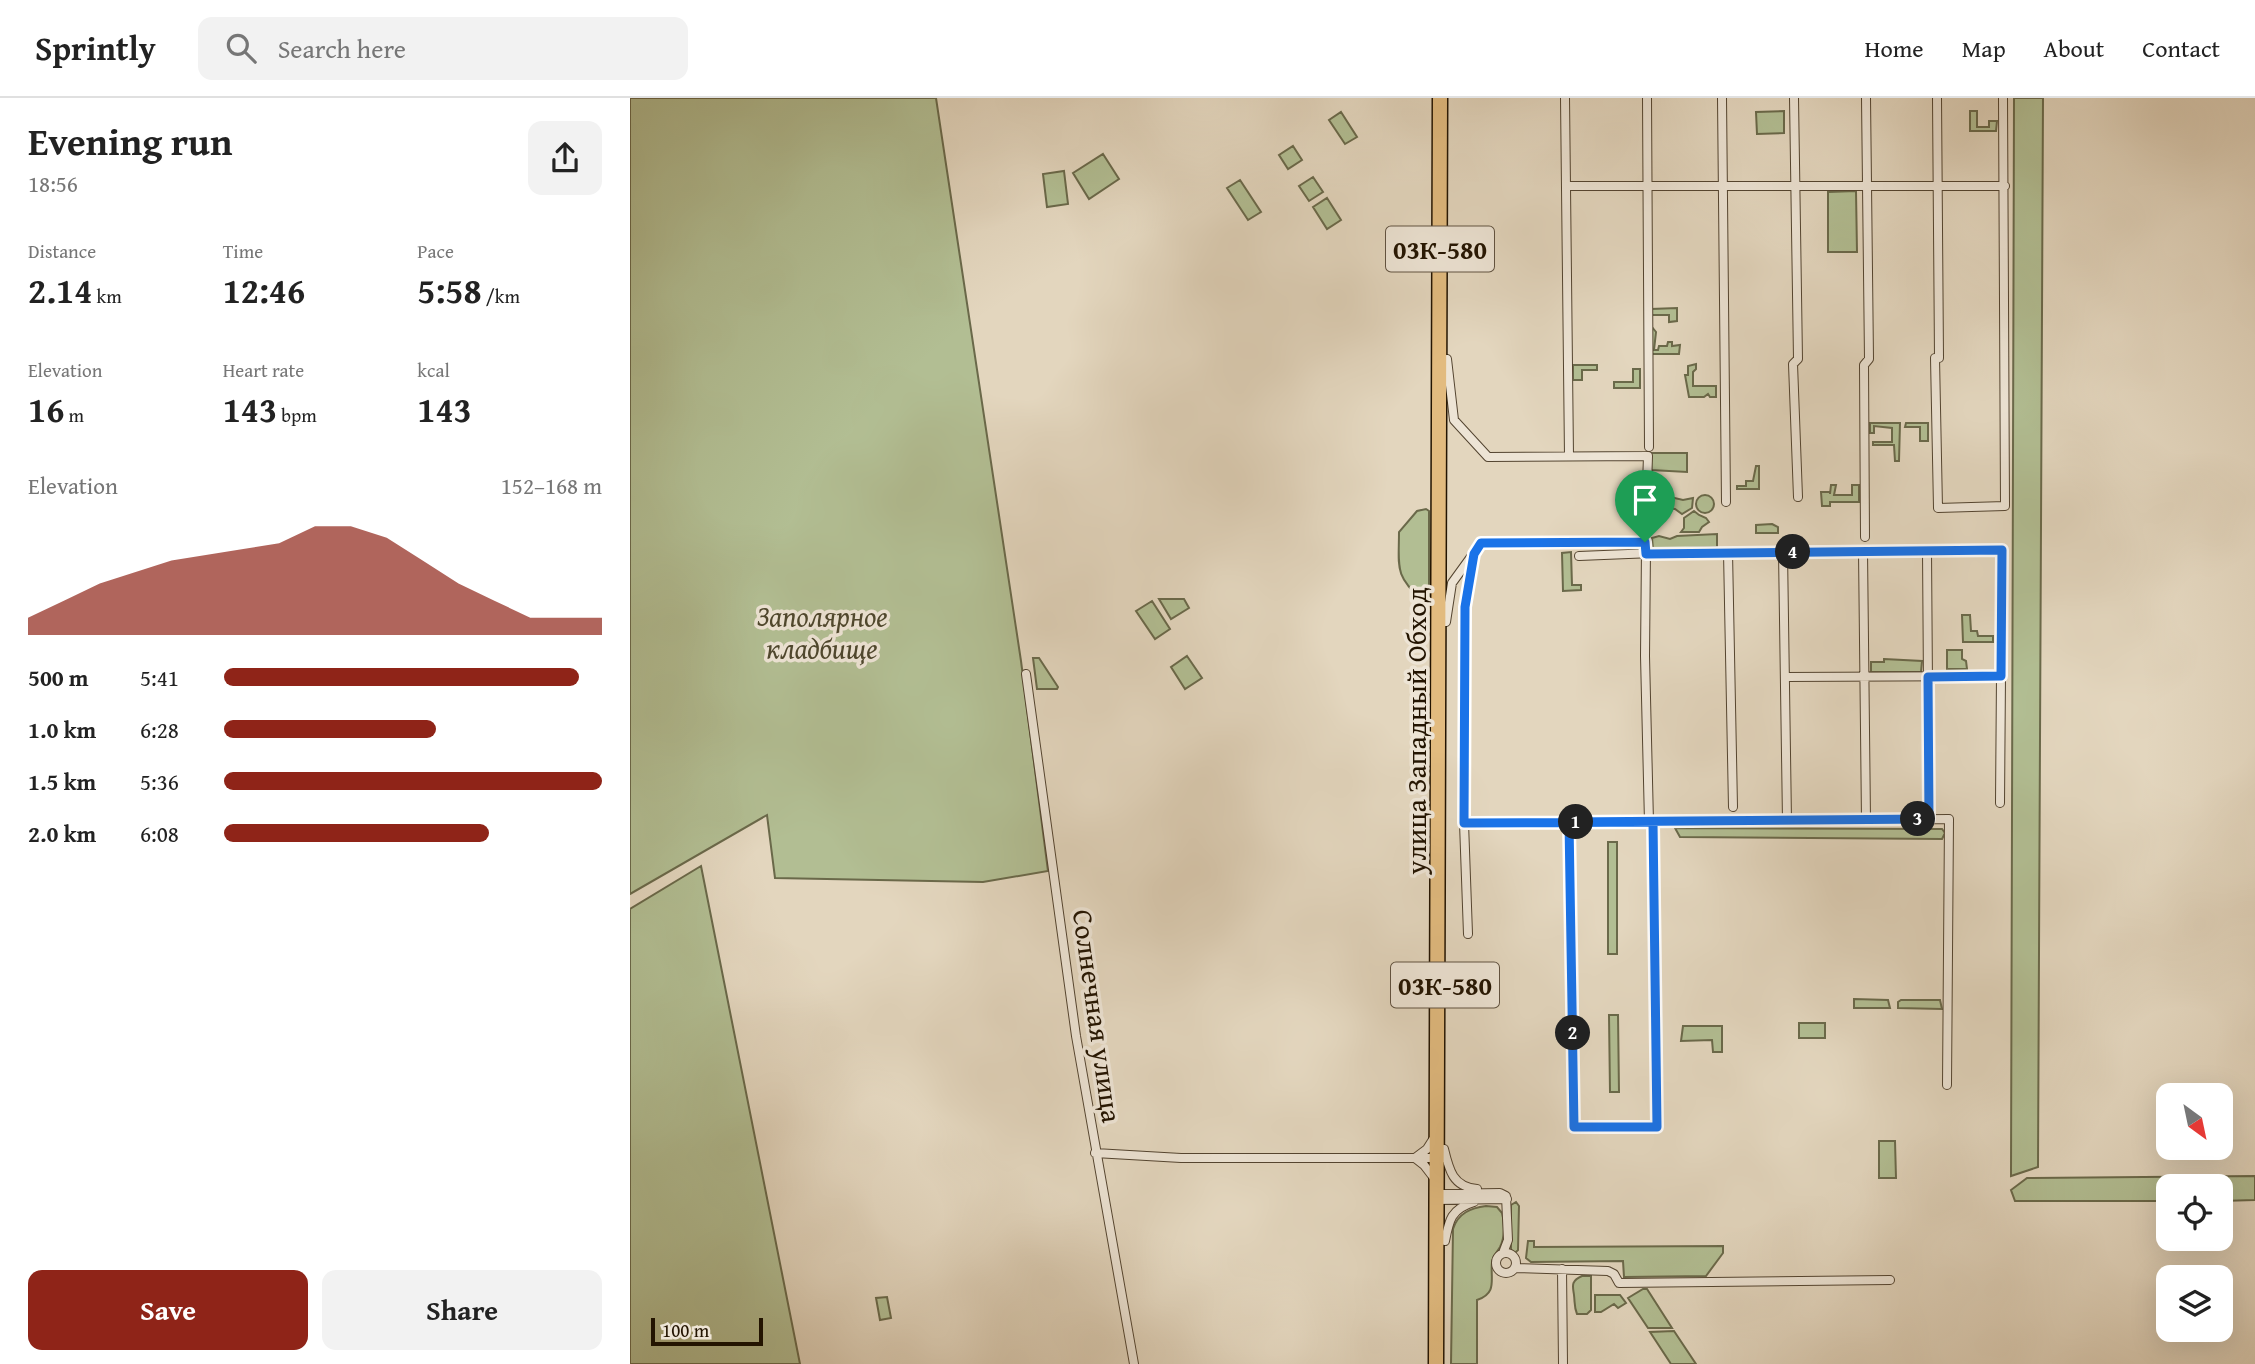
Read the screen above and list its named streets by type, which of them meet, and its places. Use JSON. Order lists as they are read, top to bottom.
{
  "streets": {
    "highway": ["03К-580", "улица Западный Обход"],
    "street": ["Солнечная улица"]
  },
  "parks": ["Заполярное кладбище"],
  "scale_bar": "100 m",
  "north": "bottom right",
  "page": {
    "header": "Sprintly",
    "search": "Search here",
    "nav": [
      "Home",
      "Map",
      "About",
      "Contact"
    ],
    "heading": ["Evening run", "18:56"],
    "stats": [
      ["Distance", "2.14 km"],
      ["Time", "12:46"],
      ["Pace", "5:58 /km"],
      ["Elevation", "16 m"],
      ["Heart rate", "143 bpm"],
      ["kcal", "143"]
    ],
    "chart": ["Elevation", "152–168 m"],
    "pins": [
      "4",
      "3",
      "1",
      "2"
    ],
    "list": [
      {
        "name": "500 m",
        "note": "5:41"
      },
      {
        "name": "1.0 km",
        "note": "6:28"
      },
      {
        "name": "1.5 km",
        "note": "5:36"
      },
      {
        "name": "2.0 km",
        "note": "6:08"
      }
    ],
    "buttons": ["Save", "Share"],
    "scale": "100 m"
  }
}
